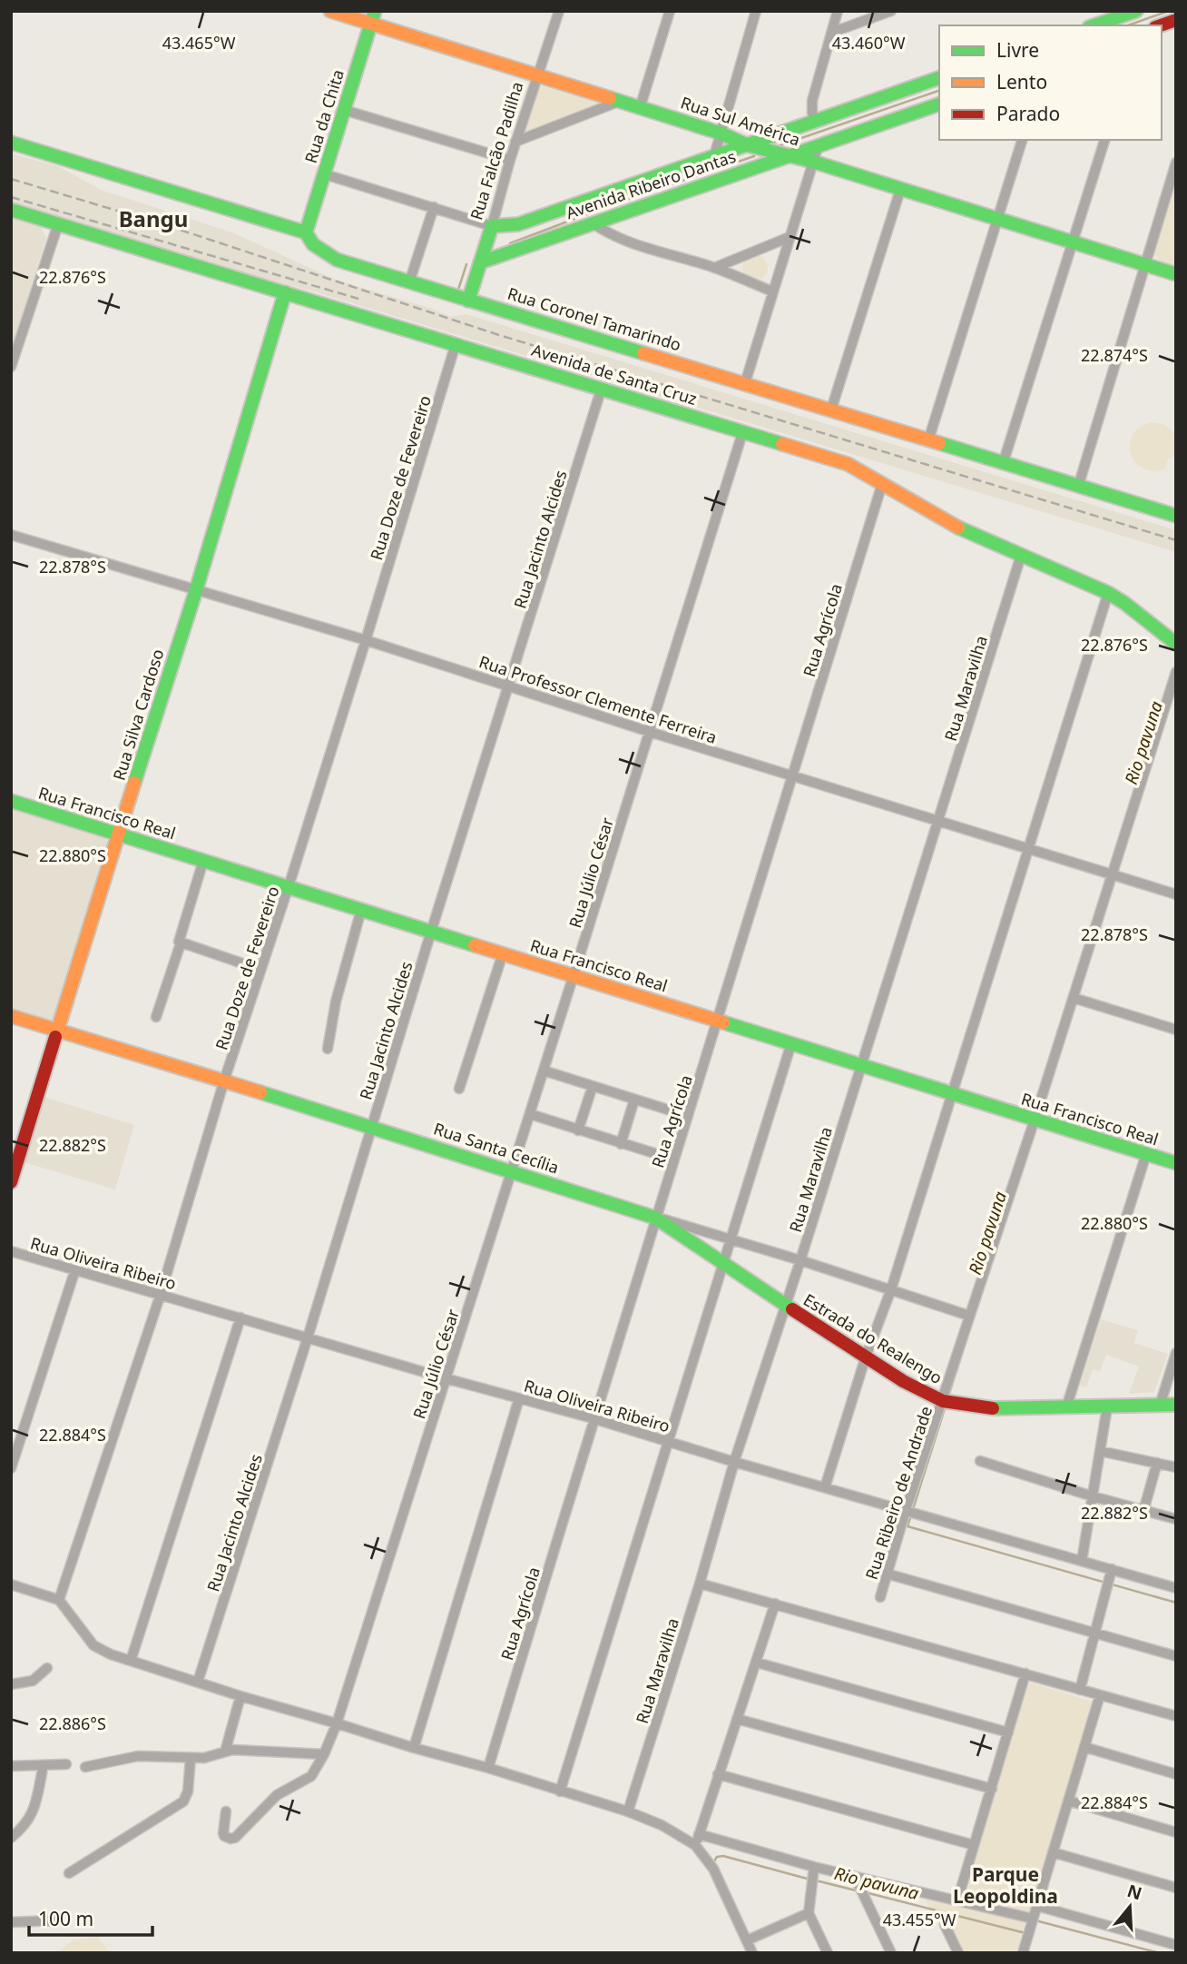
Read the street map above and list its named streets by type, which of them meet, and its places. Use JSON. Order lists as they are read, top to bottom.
{
  "streets": {
    "street": [
      "Rua da Chita",
      "Rua Sul América",
      "Rua Falcão Padilha",
      "Avenida Ribeiro Dantas",
      "Rua Coronel Tamarindo",
      "Avenida de Santa Cruz",
      "Rua Doze de Fevereiro",
      "Rua Jacinto Alcides",
      "Rua Agrícola",
      "Rua Maravilha",
      "Rua Professor Clemente Ferreira",
      "Rua Silva Cardoso",
      "Rua Francisco Real",
      "Rua Júlio César",
      "Rua Santa Cecília",
      "Rua Oliveira Ribeiro",
      "Estrada do Realengo",
      "Rua Ribeiro de Andrade"
    ]
  },
  "crossings": [
    ["Rua da Chita", "Rua Sul América"],
    ["Rua da Chita", "Rua Coronel Tamarindo"],
    ["Rua Sul América", "Rua Falcão Padilha"],
    ["Rua Sul América", "Avenida Ribeiro Dantas"],
    ["Rua Falcão Padilha", "Avenida Ribeiro Dantas"],
    ["Rua Falcão Padilha", "Rua Coronel Tamarindo"],
    ["Avenida de Santa Cruz", "Rua Doze de Fevereiro"],
    ["Avenida de Santa Cruz", "Rua Jacinto Alcides"],
    ["Avenida de Santa Cruz", "Rua Agrícola"],
    ["Avenida de Santa Cruz", "Rua Maravilha"],
    ["Avenida de Santa Cruz", "Rua Silva Cardoso"],
    ["Avenida de Santa Cruz", "Rua Júlio César"],
    ["Rua Doze de Fevereiro", "Rua Professor Clemente Ferreira"],
    ["Rua Doze de Fevereiro", "Rua Francisco Real"],
    ["Rua Doze de Fevereiro", "Rua Santa Cecília"],
    ["Rua Doze de Fevereiro", "Rua Oliveira Ribeiro"],
    ["Rua Jacinto Alcides", "Rua Professor Clemente Ferreira"],
    ["Rua Jacinto Alcides", "Rua Francisco Real"],
    ["Rua Jacinto Alcides", "Rua Santa Cecília"],
    ["Rua Jacinto Alcides", "Rua Oliveira Ribeiro"],
    ["Rua Agrícola", "Rua Professor Clemente Ferreira"],
    ["Rua Agrícola", "Rua Francisco Real"],
    ["Rua Agrícola", "Rua Santa Cecília"],
    ["Rua Agrícola", "Rua Oliveira Ribeiro"],
    ["Rua Agrícola", "Estrada do Realengo"],
    ["Rua Maravilha", "Rua Professor Clemente Ferreira"],
    ["Rua Maravilha", "Rua Francisco Real"],
    ["Rua Maravilha", "Rua Santa Cecília"],
    ["Rua Maravilha", "Rua Oliveira Ribeiro"],
    ["Rua Maravilha", "Estrada do Realengo"],
    ["Rua Professor Clemente Ferreira", "Rua Silva Cardoso"],
    ["Rua Professor Clemente Ferreira", "Rua Júlio César"],
    ["Rua Professor Clemente Ferreira", "Rua Ribeiro de Andrade"],
    ["Rua Silva Cardoso", "Rua Francisco Real"],
    ["Rua Silva Cardoso", "Rua Santa Cecília"],
    ["Rua Francisco Real", "Rua Júlio César"],
    ["Rua Francisco Real", "Rua Ribeiro de Andrade"],
    ["Rua Júlio César", "Rua Santa Cecília"],
    ["Rua Júlio César", "Rua Oliveira Ribeiro"],
    ["Rua Santa Cecília", "Estrada do Realengo"],
    ["Rua Santa Cecília", "Rua Ribeiro de Andrade"],
    ["Rua Oliveira Ribeiro", "Rua Ribeiro de Andrade"],
    ["Estrada do Realengo", "Rua Ribeiro de Andrade"]
  ],
  "districts": ["Bangu", "Parque Leopoldina"],
  "water": ["Rio pavuna"],
  "legend": ["Livre", "Lento", "Parado"],
  "scale_bar": "100 m",
  "north": "top",
  "coordinates": [
    "43.465°W",
    "43.460°W",
    "22.876°S",
    "22.874°S",
    "22.878°S",
    "22.880°S",
    "22.882°S",
    "22.884°S",
    "22.886°S",
    "43.455°W"
  ]
}
